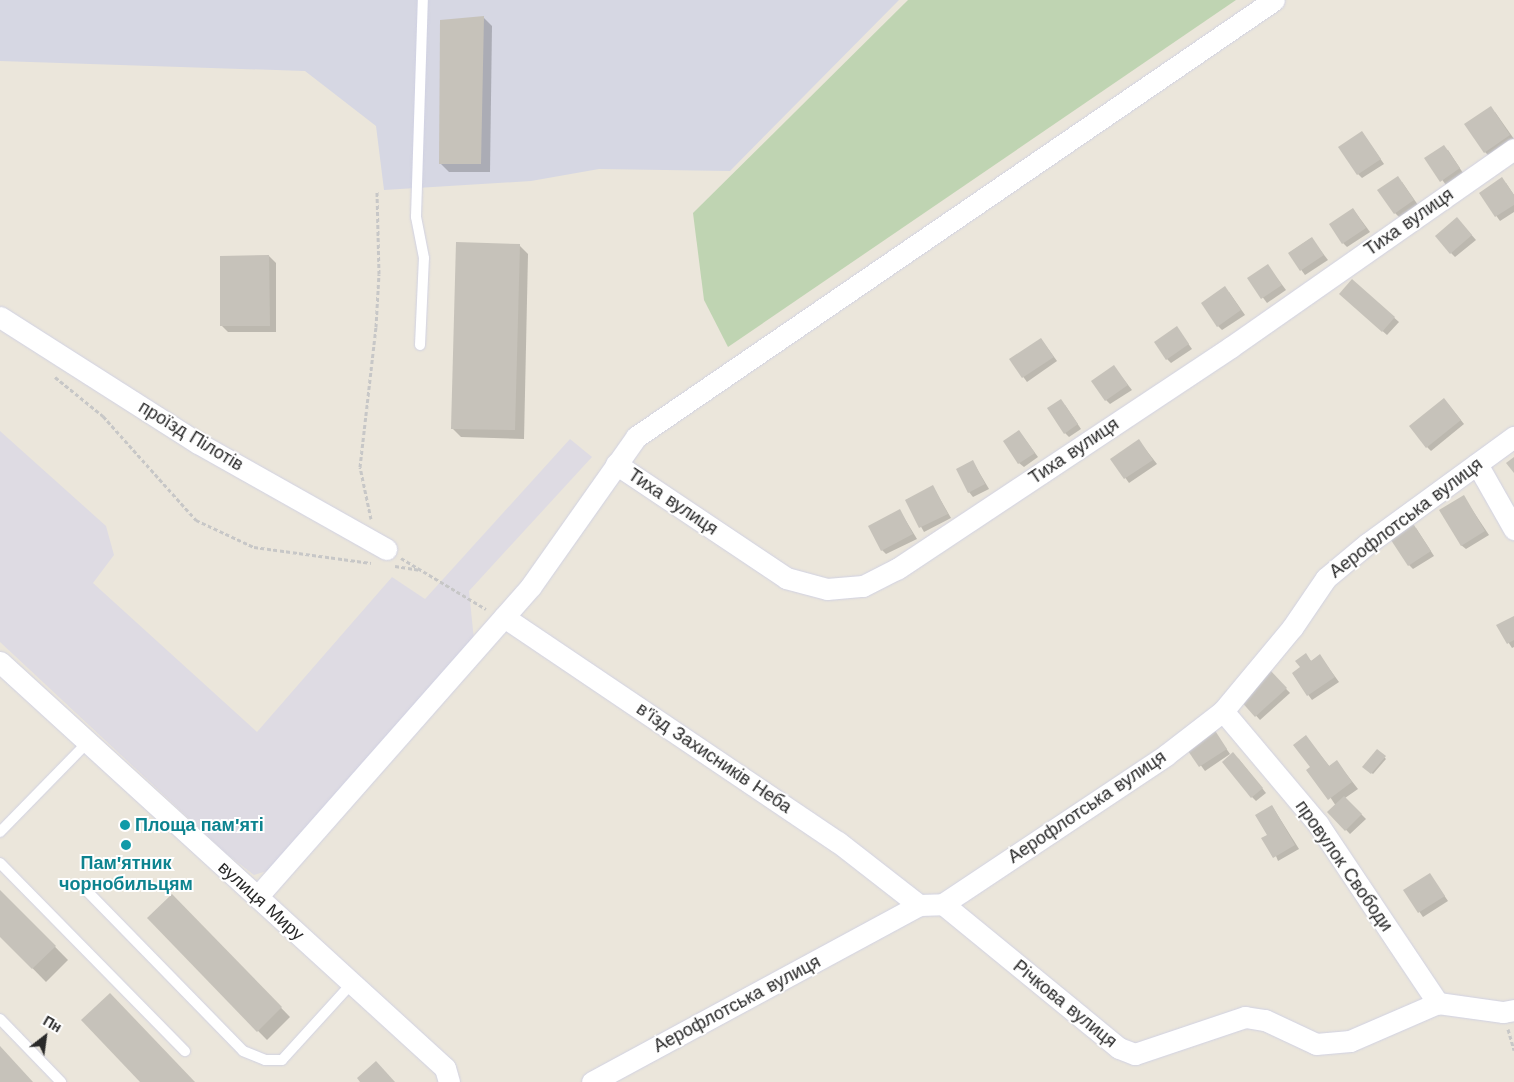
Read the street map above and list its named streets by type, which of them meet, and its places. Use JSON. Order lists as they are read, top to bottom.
{
  "streets": {
    "street": [
      "Тиха вулиця",
      "проїзд Пілотів",
      "Аерофлотська вулиця",
      "в'їзд Захисників Неба",
      "провулок Свободи",
      "вулиця Миру",
      "Річкова вулиця"
    ]
  },
  "crossings": [
    ["Аерофлотська вулиця", "в'їзд Захисників Неба"],
    ["Аерофлотська вулиця", "провулок Свободи"],
    ["Аерофлотська вулиця", "Річкова вулиця"],
    ["провулок Свободи", "Річкова вулиця"]
  ],
  "places": ["Площа пам'яті", "Пам'ятник чорнобильцям"],
  "north": "top right"
}
